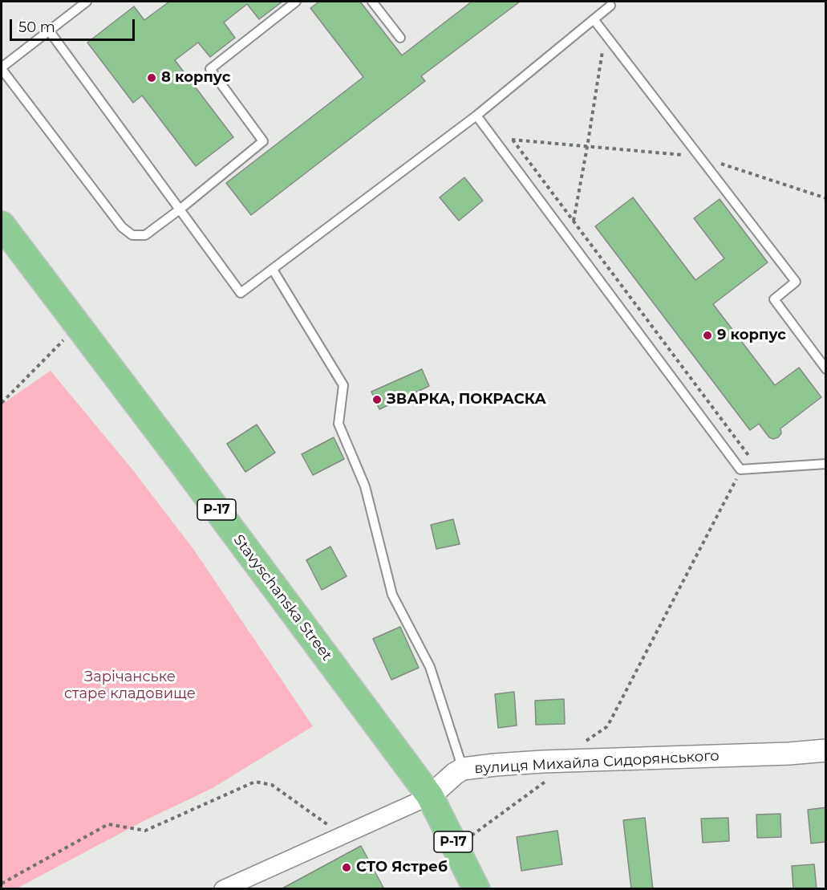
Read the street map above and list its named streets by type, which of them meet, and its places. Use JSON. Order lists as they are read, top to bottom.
{
  "streets": {
    "main road": ["Р-17", "Stavyschanska Street"],
    "street": ["вулиця Михайла Сидорянського"]
  },
  "crossings": [
    ["Stavyschanska Street", "вулиця Михайла Сидорянського"]
  ],
  "parks": ["Зарічанське старе кладовище"],
  "places": [
    "8 корпус",
    "9 корпус",
    "ЗВАРКА, ПОКРАСКА",
    "СТО Ястреб"
  ],
  "scale_bar": "50 m"
}
